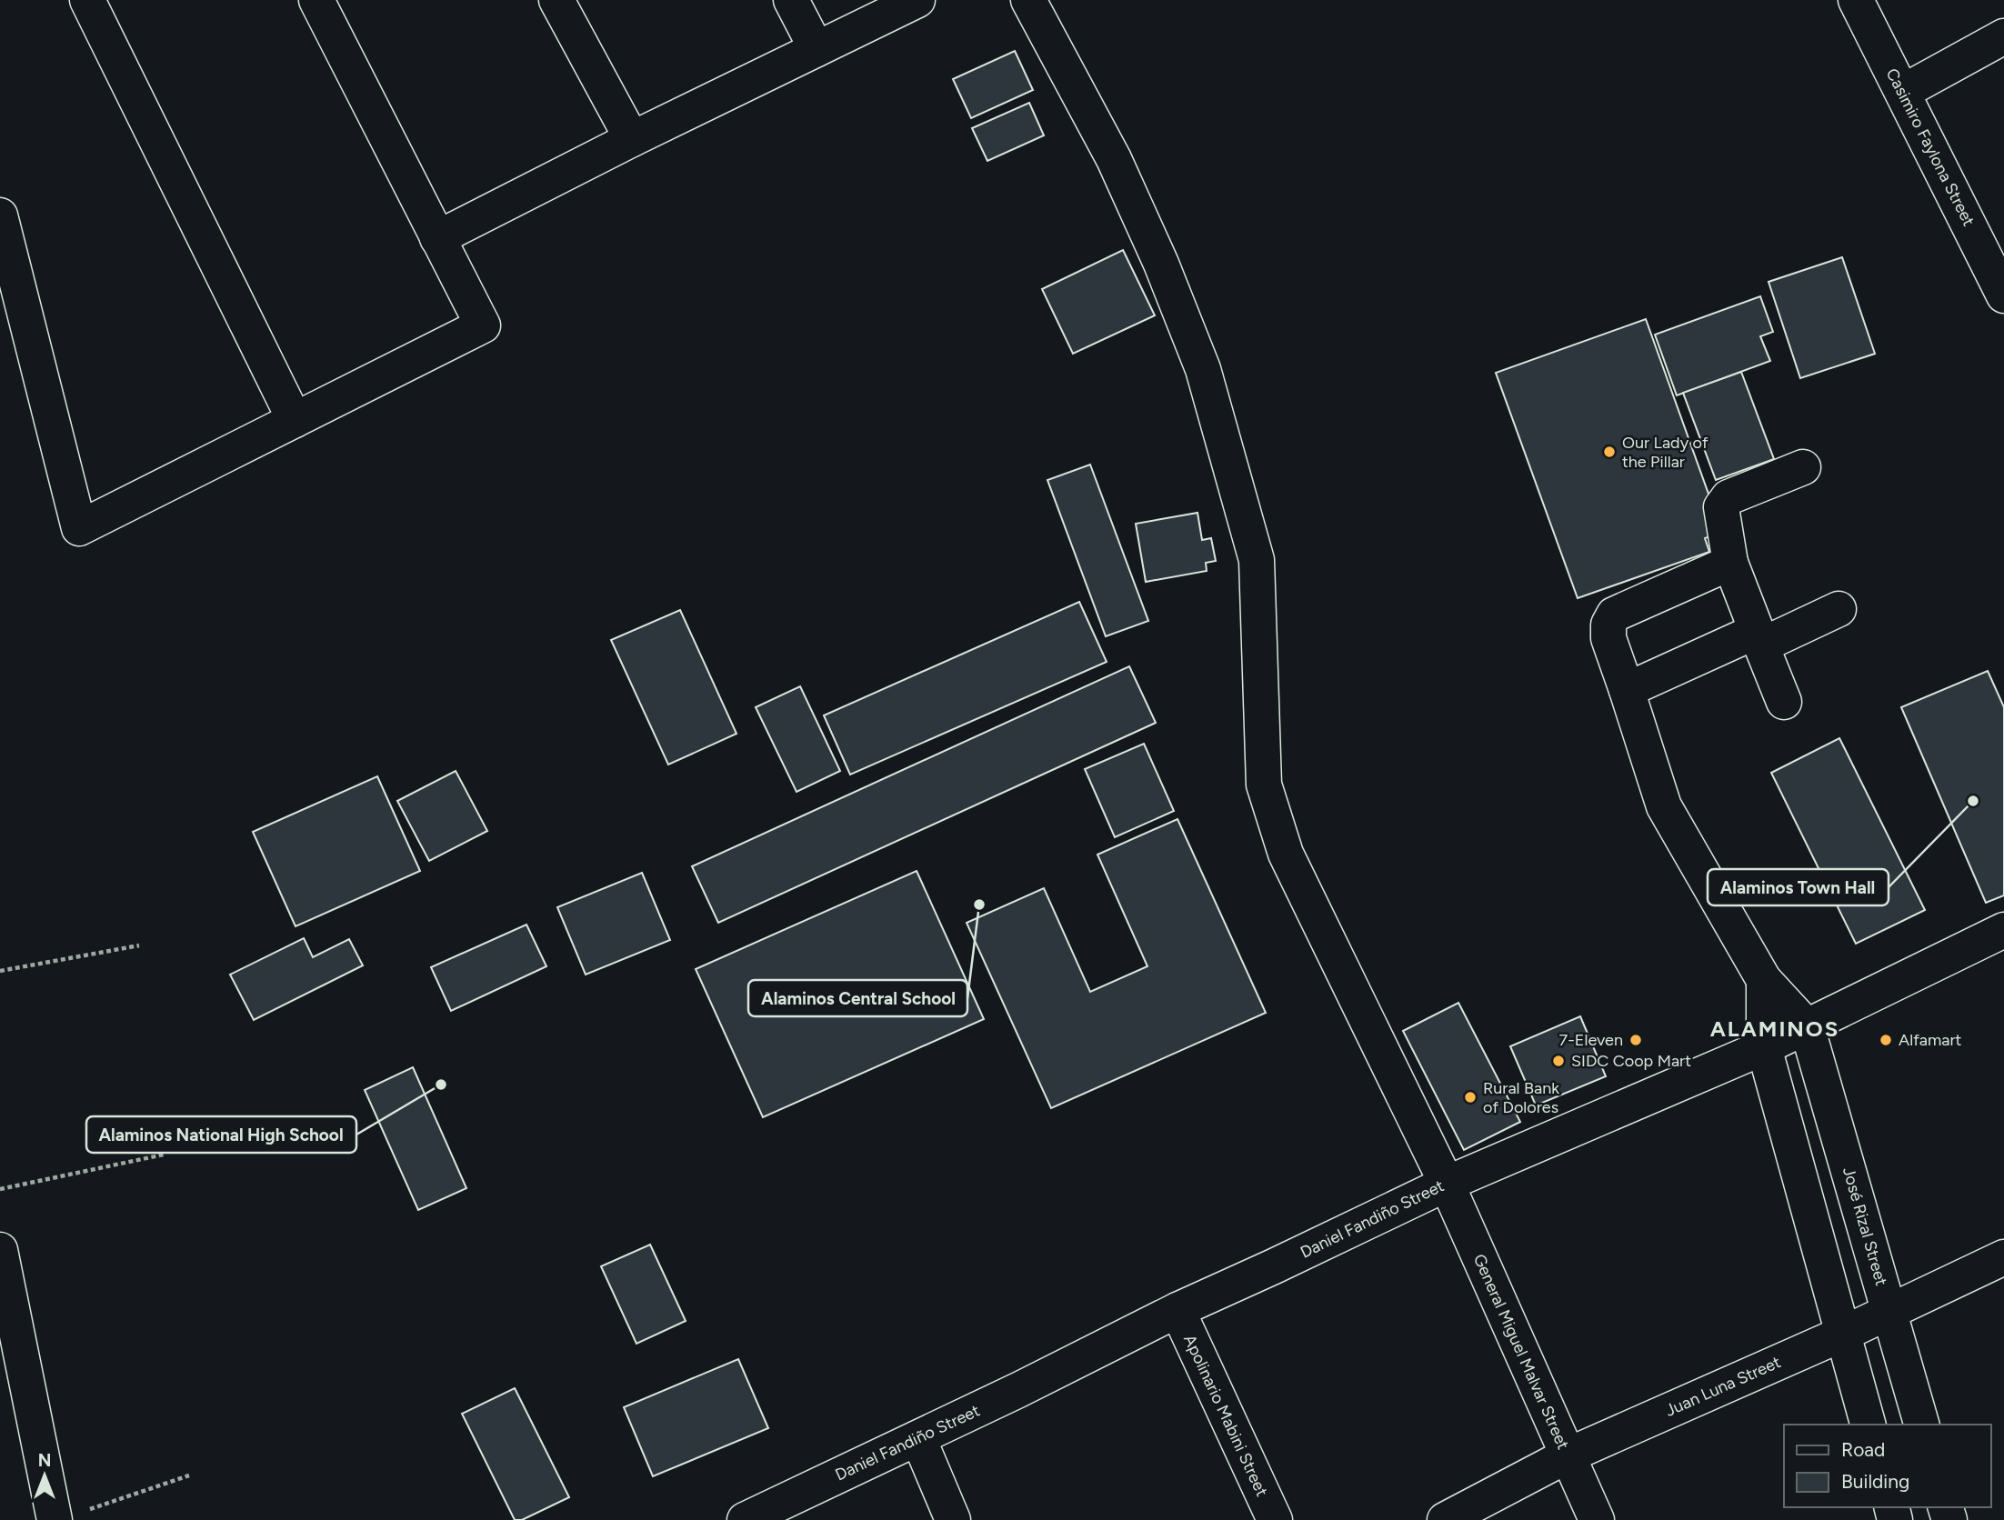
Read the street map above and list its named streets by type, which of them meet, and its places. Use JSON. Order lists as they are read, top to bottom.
{
  "streets": {
    "street": [
      "Casimiro Faylona Street",
      "Daniel Fandiño Street",
      "José Rizal Street",
      "General Miguel Malvar Street",
      "Juan Luna Street",
      "Apolinario Mabini Street"
    ]
  },
  "crossings": [
    ["Daniel Fandiño Street", "José Rizal Street"],
    ["Daniel Fandiño Street", "General Miguel Malvar Street"],
    ["Daniel Fandiño Street", "Apolinario Mabini Street"],
    ["José Rizal Street", "Juan Luna Street"],
    ["General Miguel Malvar Street", "Juan Luna Street"]
  ],
  "districts": ["ALAMINOS"],
  "places": [
    "Our Lady of the Pillar",
    "Alaminos Town Hall",
    "Alaminos Central School",
    "7-Eleven",
    "Alfamart",
    "SIDC Coop Mart",
    "Alaminos National High School",
    "Rural Bank of Dolores"
  ],
  "legend": ["Road", "Building"],
  "north": "top"
}
